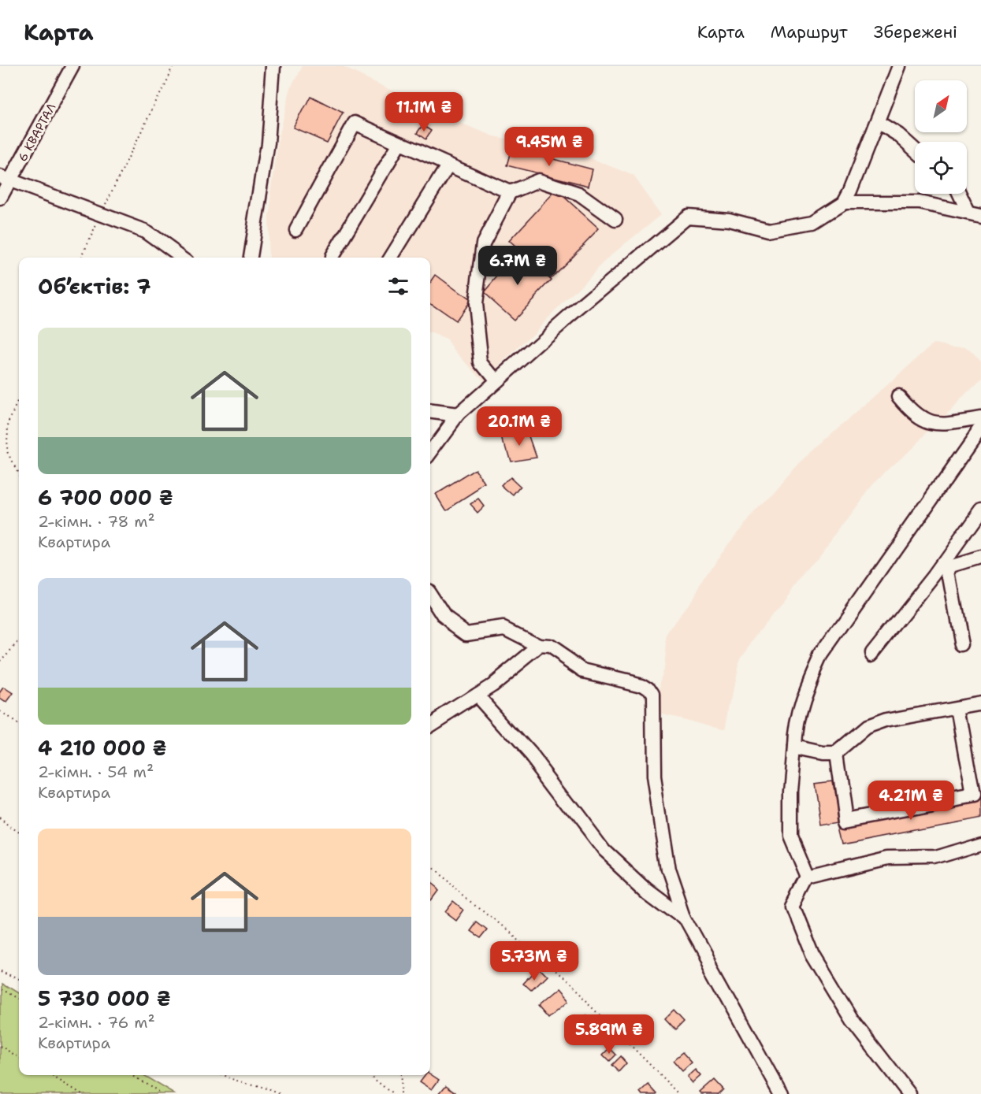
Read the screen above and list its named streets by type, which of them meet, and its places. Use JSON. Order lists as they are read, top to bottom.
{
  "streets": {
    "street": ["6 КВАРТАЛ"]
  },
  "north": "top right",
  "page": {
    "header": "Карта",
    "nav": ["Карта", "Маршрут", "Збережені"],
    "price": [
      "11.1M ₴",
      "9.45M ₴",
      "6.7M ₴",
      "20.1M ₴",
      "4.21M ₴",
      "5.73M ₴",
      "5.89M ₴"
    ],
    "heading": "Об’єктів: 7",
    "list": [
      {
        "name": "6 700 000 ₴",
        "note": "2-кімн. · 78 m² · Квартира"
      },
      {
        "name": "4 210 000 ₴",
        "note": "2-кімн. · 54 m² · Квартира"
      },
      {
        "name": "5 730 000 ₴",
        "note": "2-кімн. · 76 m² · Квартира"
      }
    ]
  }
}
